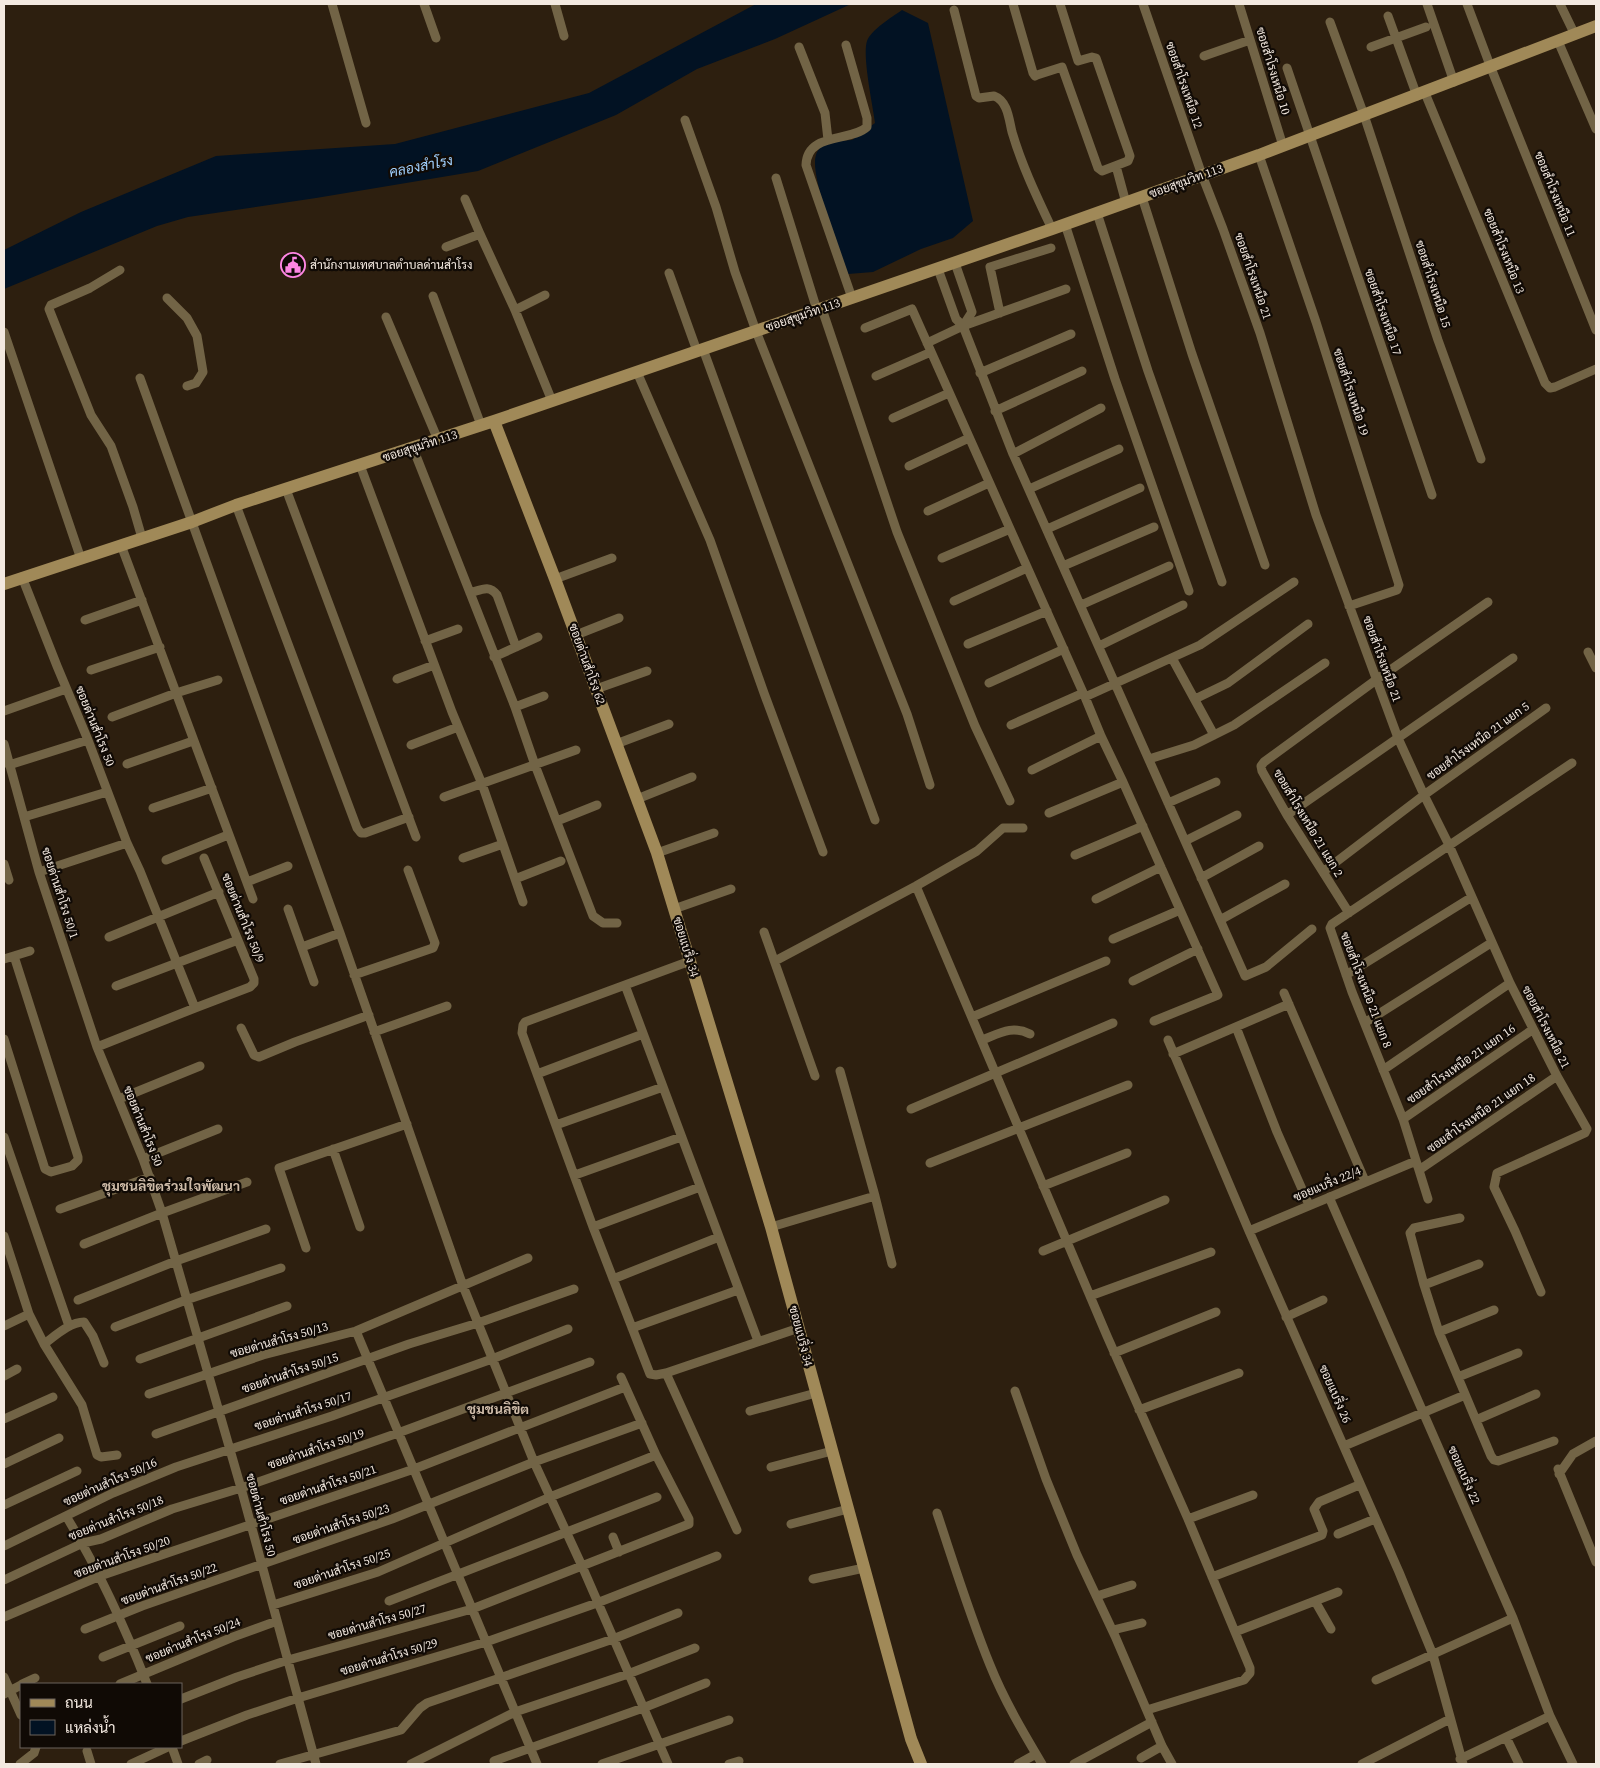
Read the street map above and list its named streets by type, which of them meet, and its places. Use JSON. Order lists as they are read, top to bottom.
{
  "streets": {
    "main road": ["ซอยสุขุมวิท 113", "ซอยด่านสำโรง 62", "ซอยแบริ่ง 34"],
    "street": [
      "ซอยสำโรงเหนือ 10",
      "ซอยสำโรงเหนือ 12",
      "ซอยสำโรงเหนือ 11",
      "ซอยสำโรงเหนือ 13",
      "ซอยสำโรงเหนือ 21",
      "ซอยสำโรงเหนือ 15",
      "ซอยสำโรงเหนือ 17",
      "ซอยสำโรงเหนือ 19",
      "ซอยด่านสำโรง 50",
      "ซอยสำโรงเหนือ 21 แยก 5",
      "ซอยสำโรงเหนือ 21 แยก 2",
      "ซอยด่านสำโรง 50/1",
      "ซอยด่านสำโรง 50/9",
      "ซอยสำโรงเหนือ 21 แยก 8",
      "ซอยสำโรงเหนือ 21 แยก 16",
      "ซอยสำโรงเหนือ 21 แยก 18",
      "ซอยแบริ่ง 22/4",
      "ซอยด่านสำโรง 50/13",
      "ซอยด่านสำโรง 50/15",
      "ซอยแบริ่ง 26",
      "ซอยด่านสำโรง 50/17",
      "ซอยด่านสำโรง 50/19",
      "ซอยแบริ่ง 22",
      "ซอยด่านสำโรง 50/16",
      "ซอยด่านสำโรง 50/21",
      "ซอยด่านสำโรง 50/18",
      "ซอยด่านสำโรง 50/23",
      "ซอยด่านสำโรง 50/20",
      "ซอยด่านสำโรง 50/25",
      "ซอยด่านสำโรง 50/22",
      "ซอยด่านสำโรง 50/27",
      "ซอยด่านสำโรง 50/24",
      "ซอยด่านสำโรง 50/29"
    ]
  },
  "crossings": [
    ["ซอยสำโรงเหนือ 10", "ซอยสุขุมวิท 113"],
    ["ซอยสำโรงเหนือ 12", "ซอยสุขุมวิท 113"],
    ["ซอยสำโรงเหนือ 12", "ซอยสำโรงเหนือ 21"],
    ["ซอยสุขุมวิท 113", "ซอยสำโรงเหนือ 11"],
    ["ซอยสุขุมวิท 113", "ซอยสำโรงเหนือ 13"],
    ["ซอยสุขุมวิท 113", "ซอยสำโรงเหนือ 21"],
    ["ซอยสุขุมวิท 113", "ซอยสำโรงเหนือ 15"],
    ["ซอยสุขุมวิท 113", "ซอยสำโรงเหนือ 17"],
    ["ซอยสุขุมวิท 113", "ซอยสำโรงเหนือ 19"],
    ["ซอยสุขุมวิท 113", "ซอยด่านสำโรง 62"],
    ["ซอยสุขุมวิท 113", "ซอยด่านสำโรง 50"],
    ["ซอยสำโรงเหนือ 21", "ซอยสำโรงเหนือ 19"],
    ["ซอยสำโรงเหนือ 21", "ซอยสำโรงเหนือ 21 แยก 5"],
    ["ซอยสำโรงเหนือ 21", "ซอยสำโรงเหนือ 21 แยก 2"],
    ["ซอยสำโรงเหนือ 21", "ซอยสำโรงเหนือ 21 แยก 8"],
    ["ซอยสำโรงเหนือ 21", "ซอยสำโรงเหนือ 21 แยก 16"],
    ["ซอยสำโรงเหนือ 21", "ซอยสำโรงเหนือ 21 แยก 18"],
    ["ซอยด่านสำโรง 62", "ซอยแบริ่ง 34"],
    ["ซอยด่านสำโรง 50", "ซอยด่านสำโรง 50/1"],
    ["ซอยด่านสำโรง 50", "ซอยด่านสำโรง 50/9"],
    ["ซอยด่านสำโรง 50", "ซอยด่านสำโรง 50/13"],
    ["ซอยด่านสำโรง 50", "ซอยด่านสำโรง 50/15"],
    ["ซอยด่านสำโรง 50", "ซอยด่านสำโรง 50/17"],
    ["ซอยด่านสำโรง 50", "ซอยด่านสำโรง 50/19"],
    ["ซอยด่านสำโรง 50", "ซอยด่านสำโรง 50/16"],
    ["ซอยด่านสำโรง 50", "ซอยด่านสำโรง 50/21"],
    ["ซอยด่านสำโรง 50", "ซอยด่านสำโรง 50/18"],
    ["ซอยด่านสำโรง 50", "ซอยด่านสำโรง 50/23"],
    ["ซอยด่านสำโรง 50", "ซอยด่านสำโรง 50/20"],
    ["ซอยด่านสำโรง 50", "ซอยด่านสำโรง 50/25"],
    ["ซอยด่านสำโรง 50", "ซอยด่านสำโรง 50/22"],
    ["ซอยด่านสำโรง 50", "ซอยด่านสำโรง 50/27"],
    ["ซอยด่านสำโรง 50", "ซอยด่านสำโรง 50/24"],
    ["ซอยด่านสำโรง 50", "ซอยด่านสำโรง 50/29"],
    ["ซอยสำโรงเหนือ 21 แยก 5", "ซอยสำโรงเหนือ 21 แยก 2"],
    ["ซอยสำโรงเหนือ 21 แยก 2", "ซอยสำโรงเหนือ 21 แยก 8"],
    ["ซอยสำโรงเหนือ 21 แยก 8", "ซอยสำโรงเหนือ 21 แยก 16"],
    ["ซอยสำโรงเหนือ 21 แยก 8", "ซอยสำโรงเหนือ 21 แยก 18"],
    ["ซอยสำโรงเหนือ 21 แยก 8", "ซอยแบริ่ง 22/4"],
    ["ซอยแบริ่ง 22/4", "ซอยแบริ่ง 26"],
    ["ซอยแบริ่ง 22/4", "ซอยแบริ่ง 22"],
    ["ซอยด่านสำโรง 50/17", "ซอยด่านสำโรง 50/16"],
    ["ซอยด่านสำโรง 50/19", "ซอยด่านสำโรง 50/18"],
    ["ซอยด่านสำโรง 50/21", "ซอยด่านสำโรง 50/20"],
    ["ซอยด่านสำโรง 50/23", "ซอยด่านสำโรง 50/22"],
    ["ซอยด่านสำโรง 50/25", "ซอยด่านสำโรง 50/27"]
  ],
  "districts": ["ชุมชนลิขิตร่วมใจพัฒนา", "ชุมชนลิขิต"],
  "water": ["คลองสำโรง"],
  "places": {
    "public building": ["สำนักงานเทศบาลตำบลด่านสำโรง"]
  },
  "legend": ["ถนน", "แหล่งน้ำ"]
}
